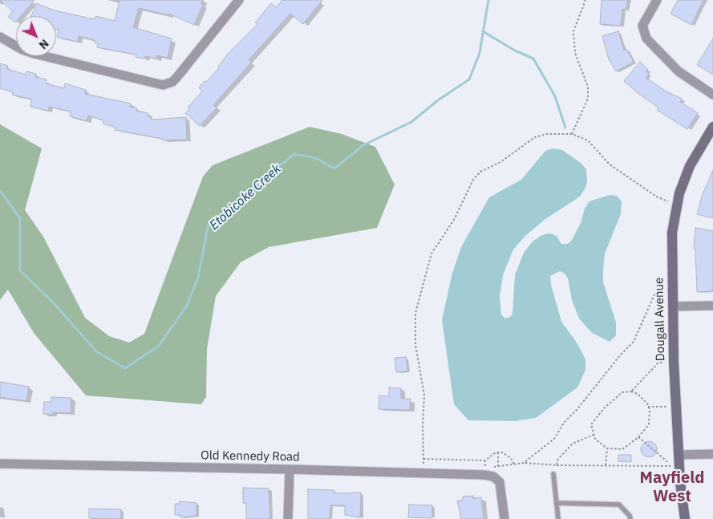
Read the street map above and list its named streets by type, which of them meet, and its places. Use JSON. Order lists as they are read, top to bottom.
{
  "streets": {
    "street": ["Dougall Avenue", "Old Kennedy Road"]
  },
  "districts": ["Mayfield West"],
  "water": ["Etobicoke Creek"],
  "north": "bottom right"
}
